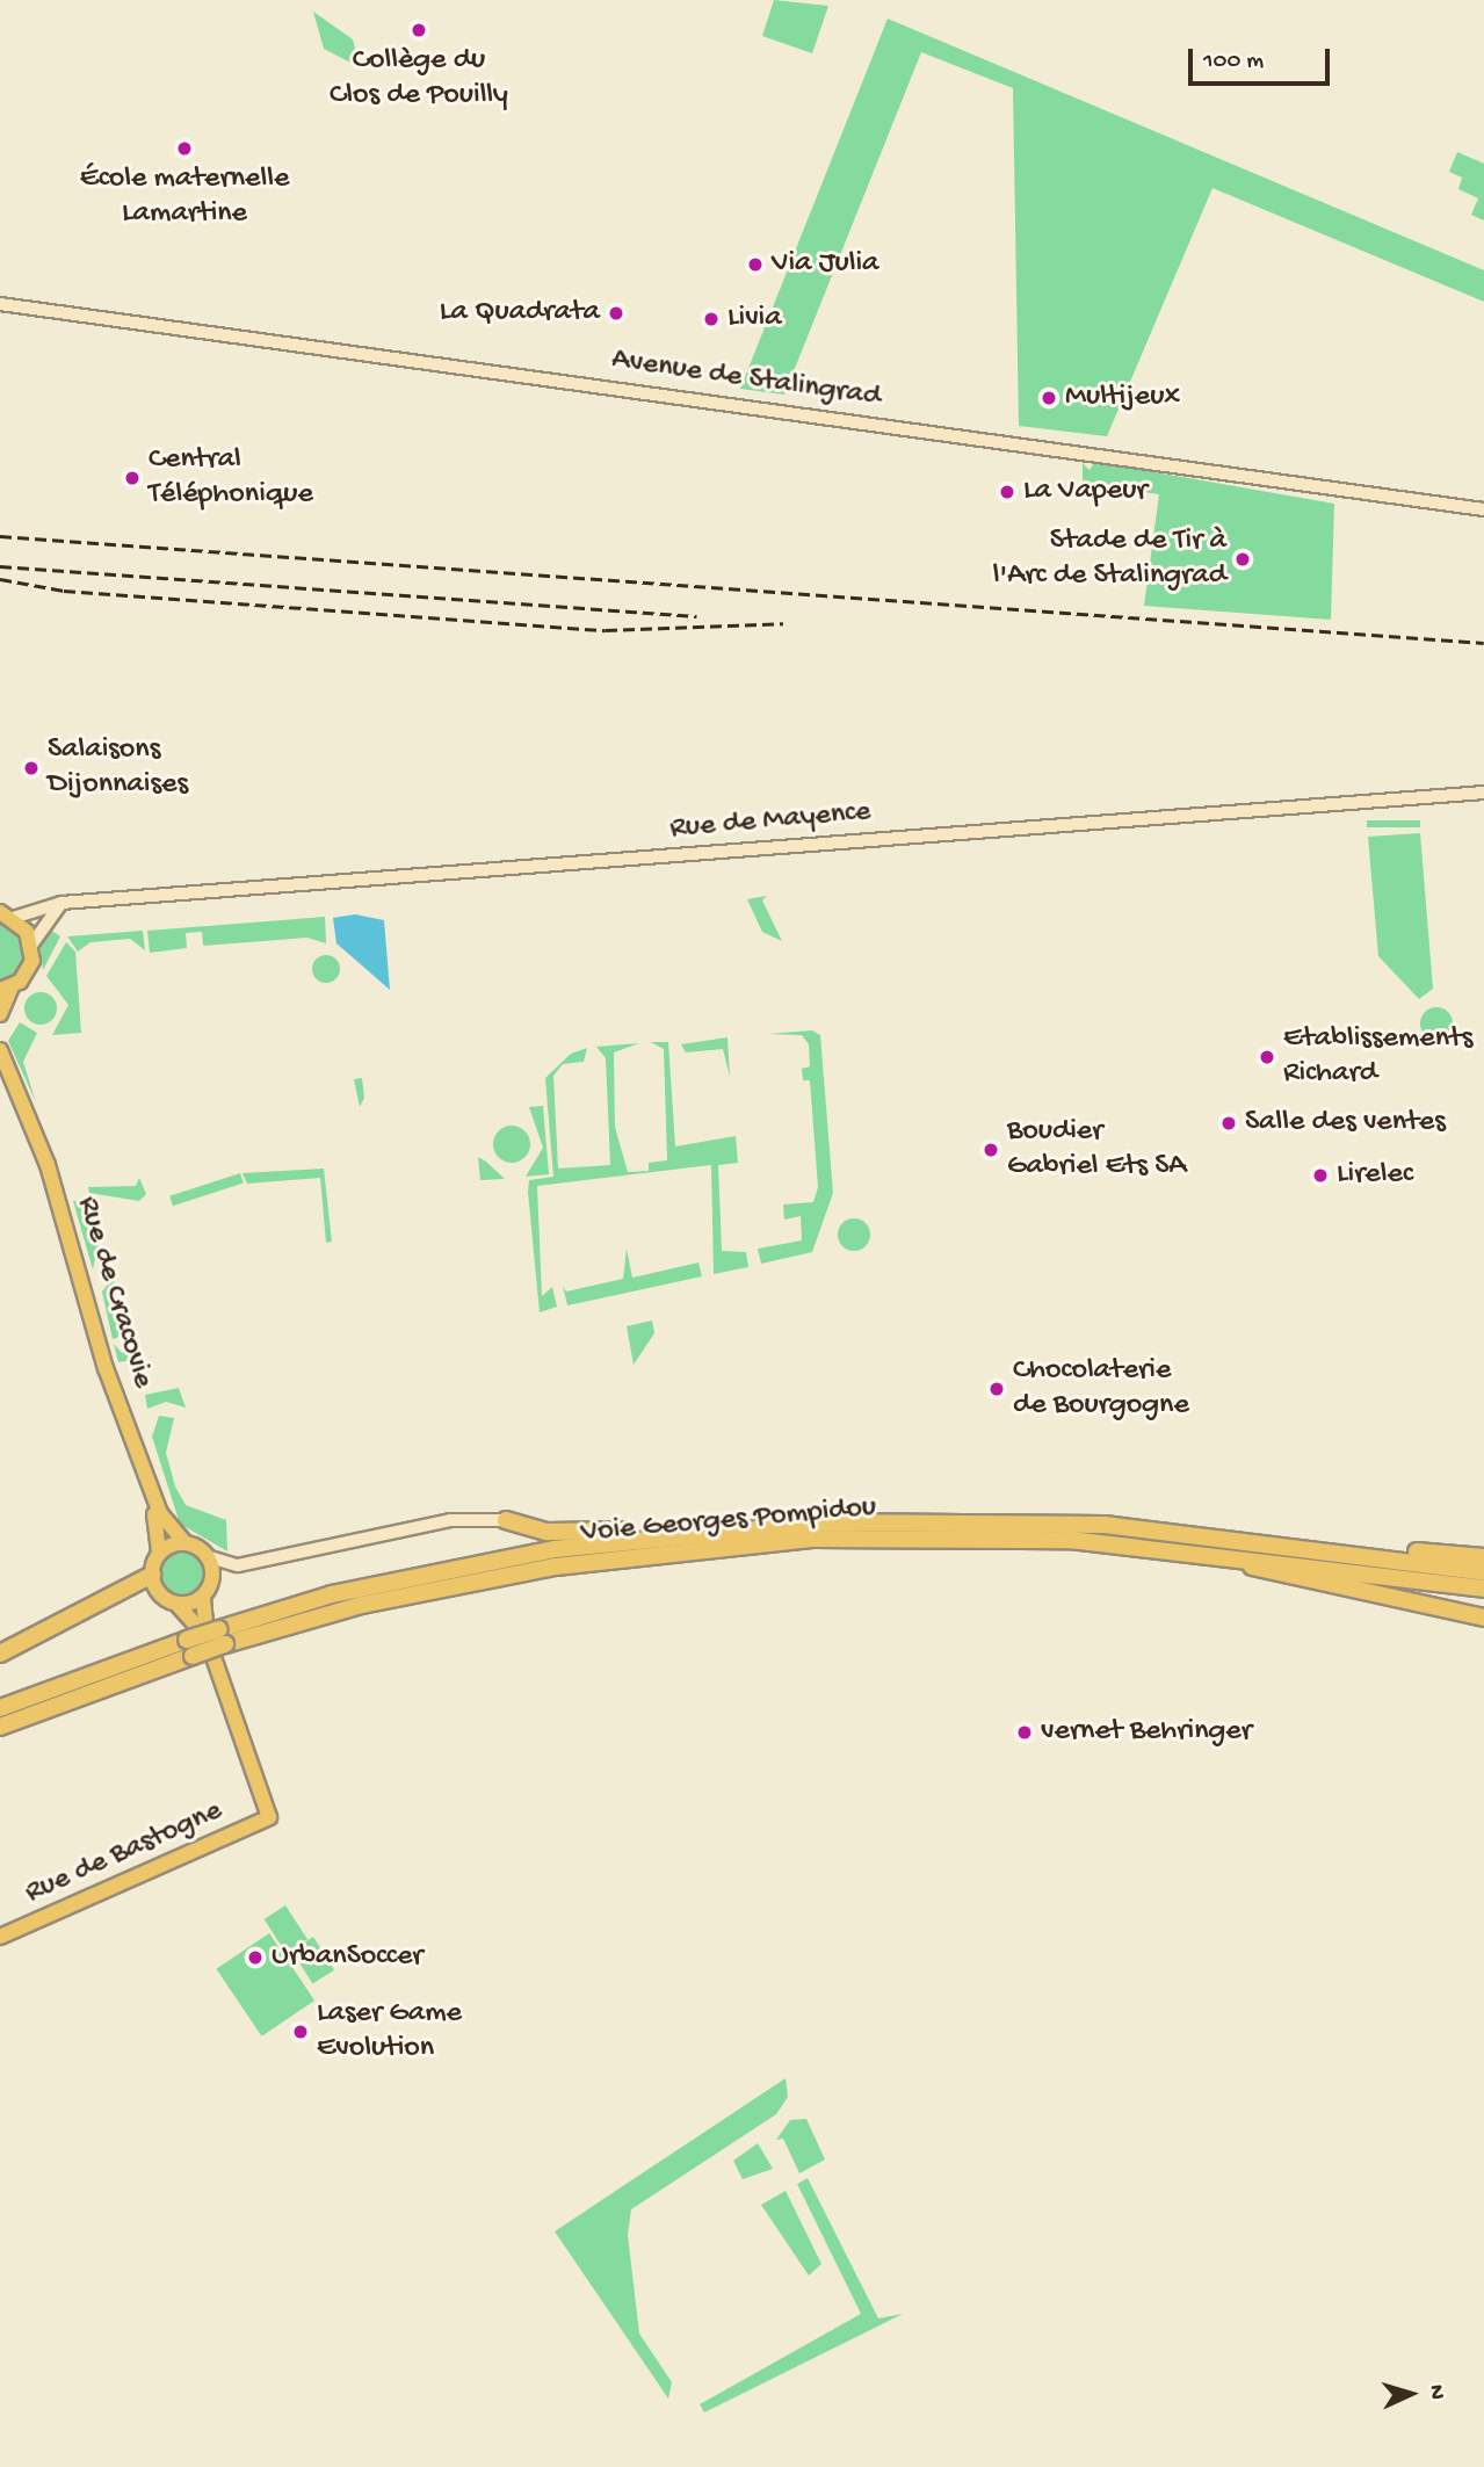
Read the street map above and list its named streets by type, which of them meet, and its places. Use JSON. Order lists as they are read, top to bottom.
{
  "streets": {
    "highway": ["Voie Georges Pompidou"],
    "main road": ["Rue de Cracovie", "Rue de Bastogne"],
    "street": ["Avenue de Stalingrad", "Rue de Mayence"]
  },
  "crossings": [
    ["Voie Georges Pompidou", "Rue de Bastogne"]
  ],
  "places": [
    "Collège du Clos de Pouilly",
    "École maternelle Lamartine",
    "Via Julia",
    "La Quadrata",
    "Livia",
    "Multijeux",
    "Central Téléphonique",
    "La Vapeur",
    "Stade de Tir à l'Arc de Stalingrad",
    "Salaisons Dijonnaises",
    "Etablissements Richard",
    "Salle des ventes",
    "Boudier Gabriel Ets SA",
    "Lirelec",
    "Chocolaterie de Bourgogne",
    "vernet Behringer",
    "UrbanSoccer",
    "Laser Game Evolution"
  ],
  "scale_bar": "100 m",
  "north": "right"
}
